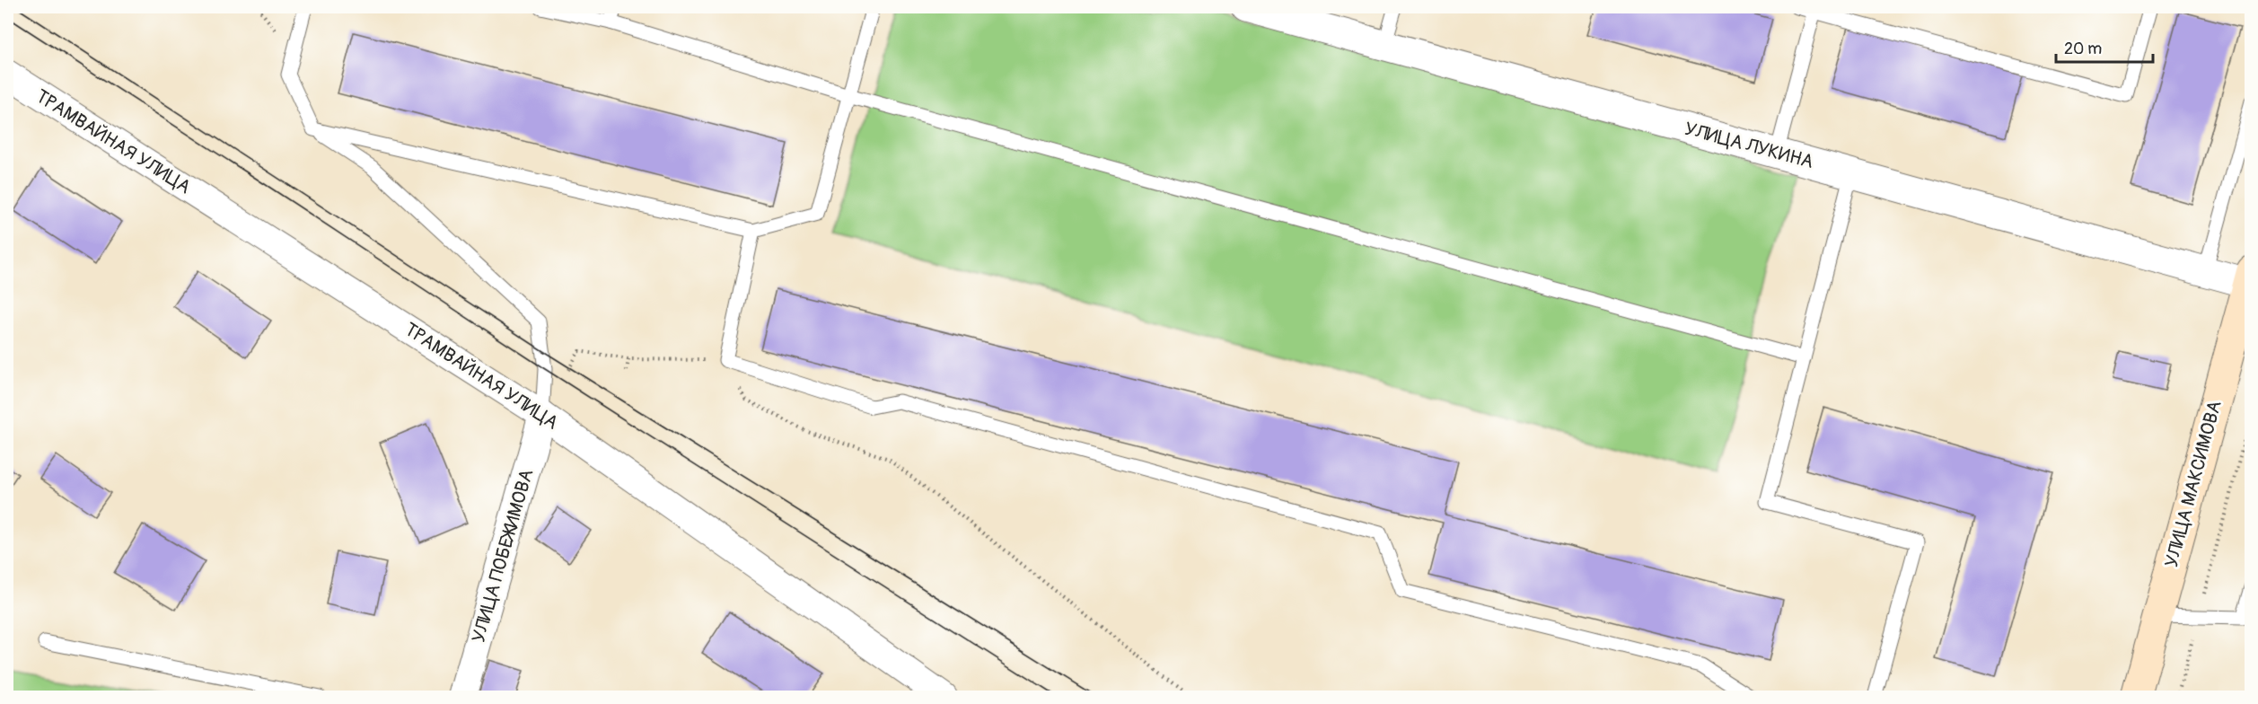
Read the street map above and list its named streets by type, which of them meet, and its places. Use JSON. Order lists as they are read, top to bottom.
{
  "streets": {
    "main road": ["УЛИЦА МАКСИМОВА"],
    "street": ["ТРАМВАЙНАЯ УЛИЦА", "УЛИЦА ЛУКИНА", "УЛИЦА ПОБЕЖИМОВА"]
  },
  "crossings": [
    ["ТРАМВАЙНАЯ УЛИЦА", "УЛИЦА ПОБЕЖИМОВА"],
    ["УЛИЦА ЛУКИНА", "УЛИЦА МАКСИМОВА"]
  ],
  "scale_bar": "20 m"
}
